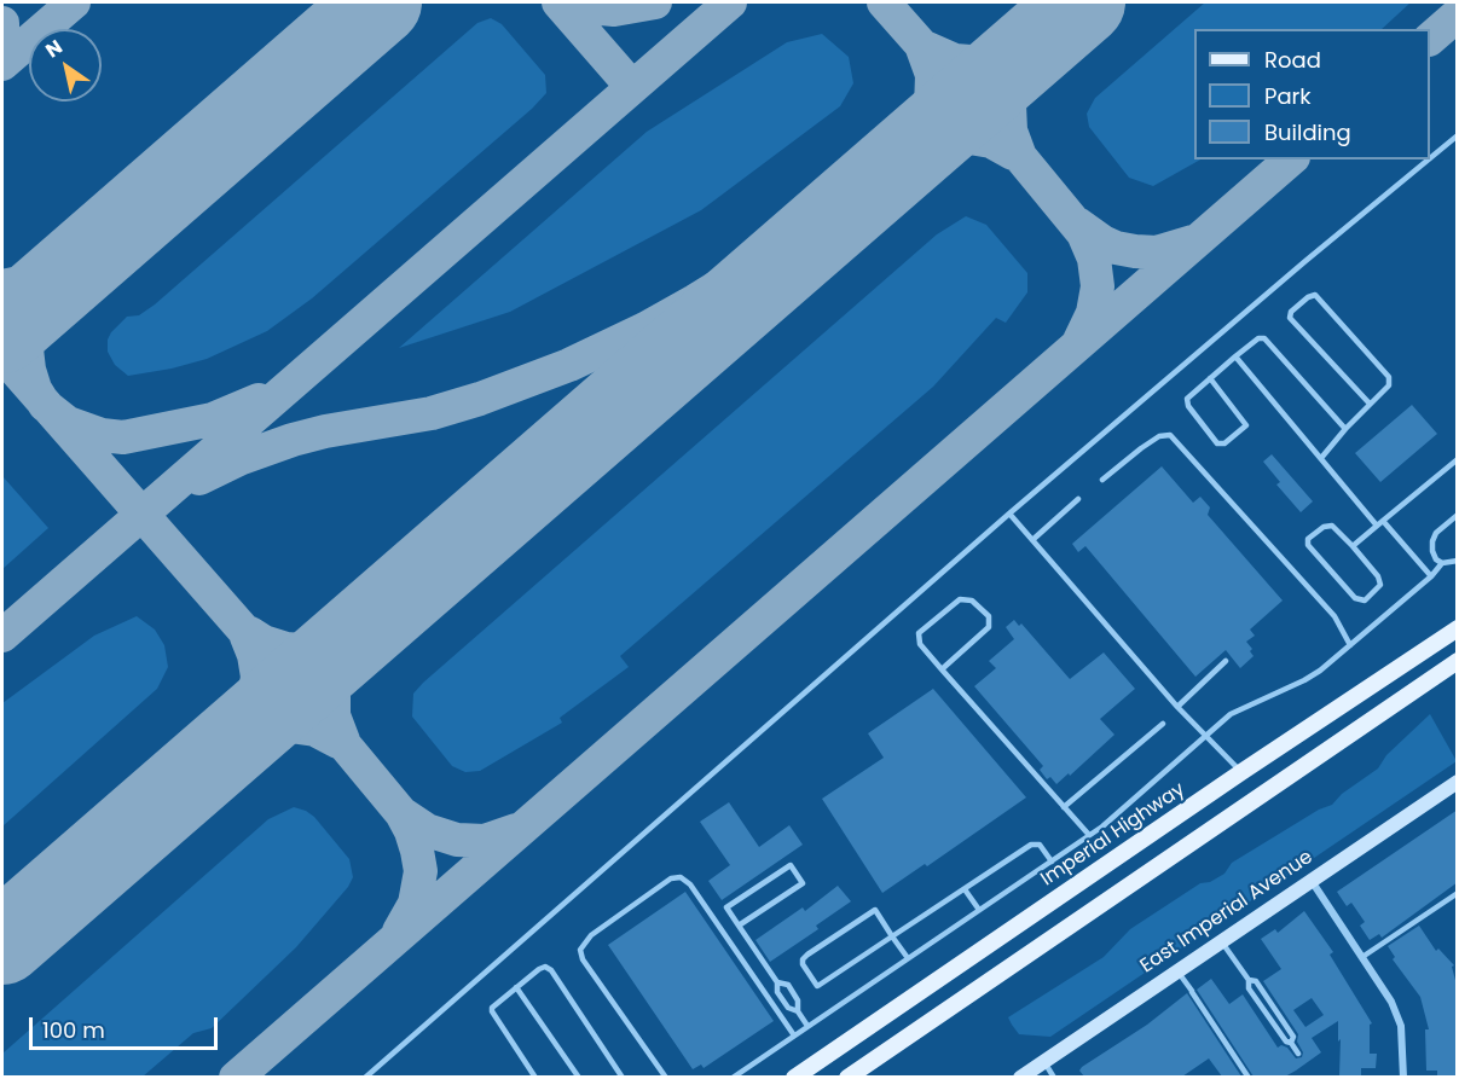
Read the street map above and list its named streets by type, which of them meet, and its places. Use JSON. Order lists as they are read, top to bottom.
{
  "streets": {
    "main road": ["Imperial Highway"],
    "street": ["East Imperial Avenue"]
  },
  "legend": ["Road", "Park", "Building"],
  "scale_bar": "100 m",
  "north": "top left"
}
